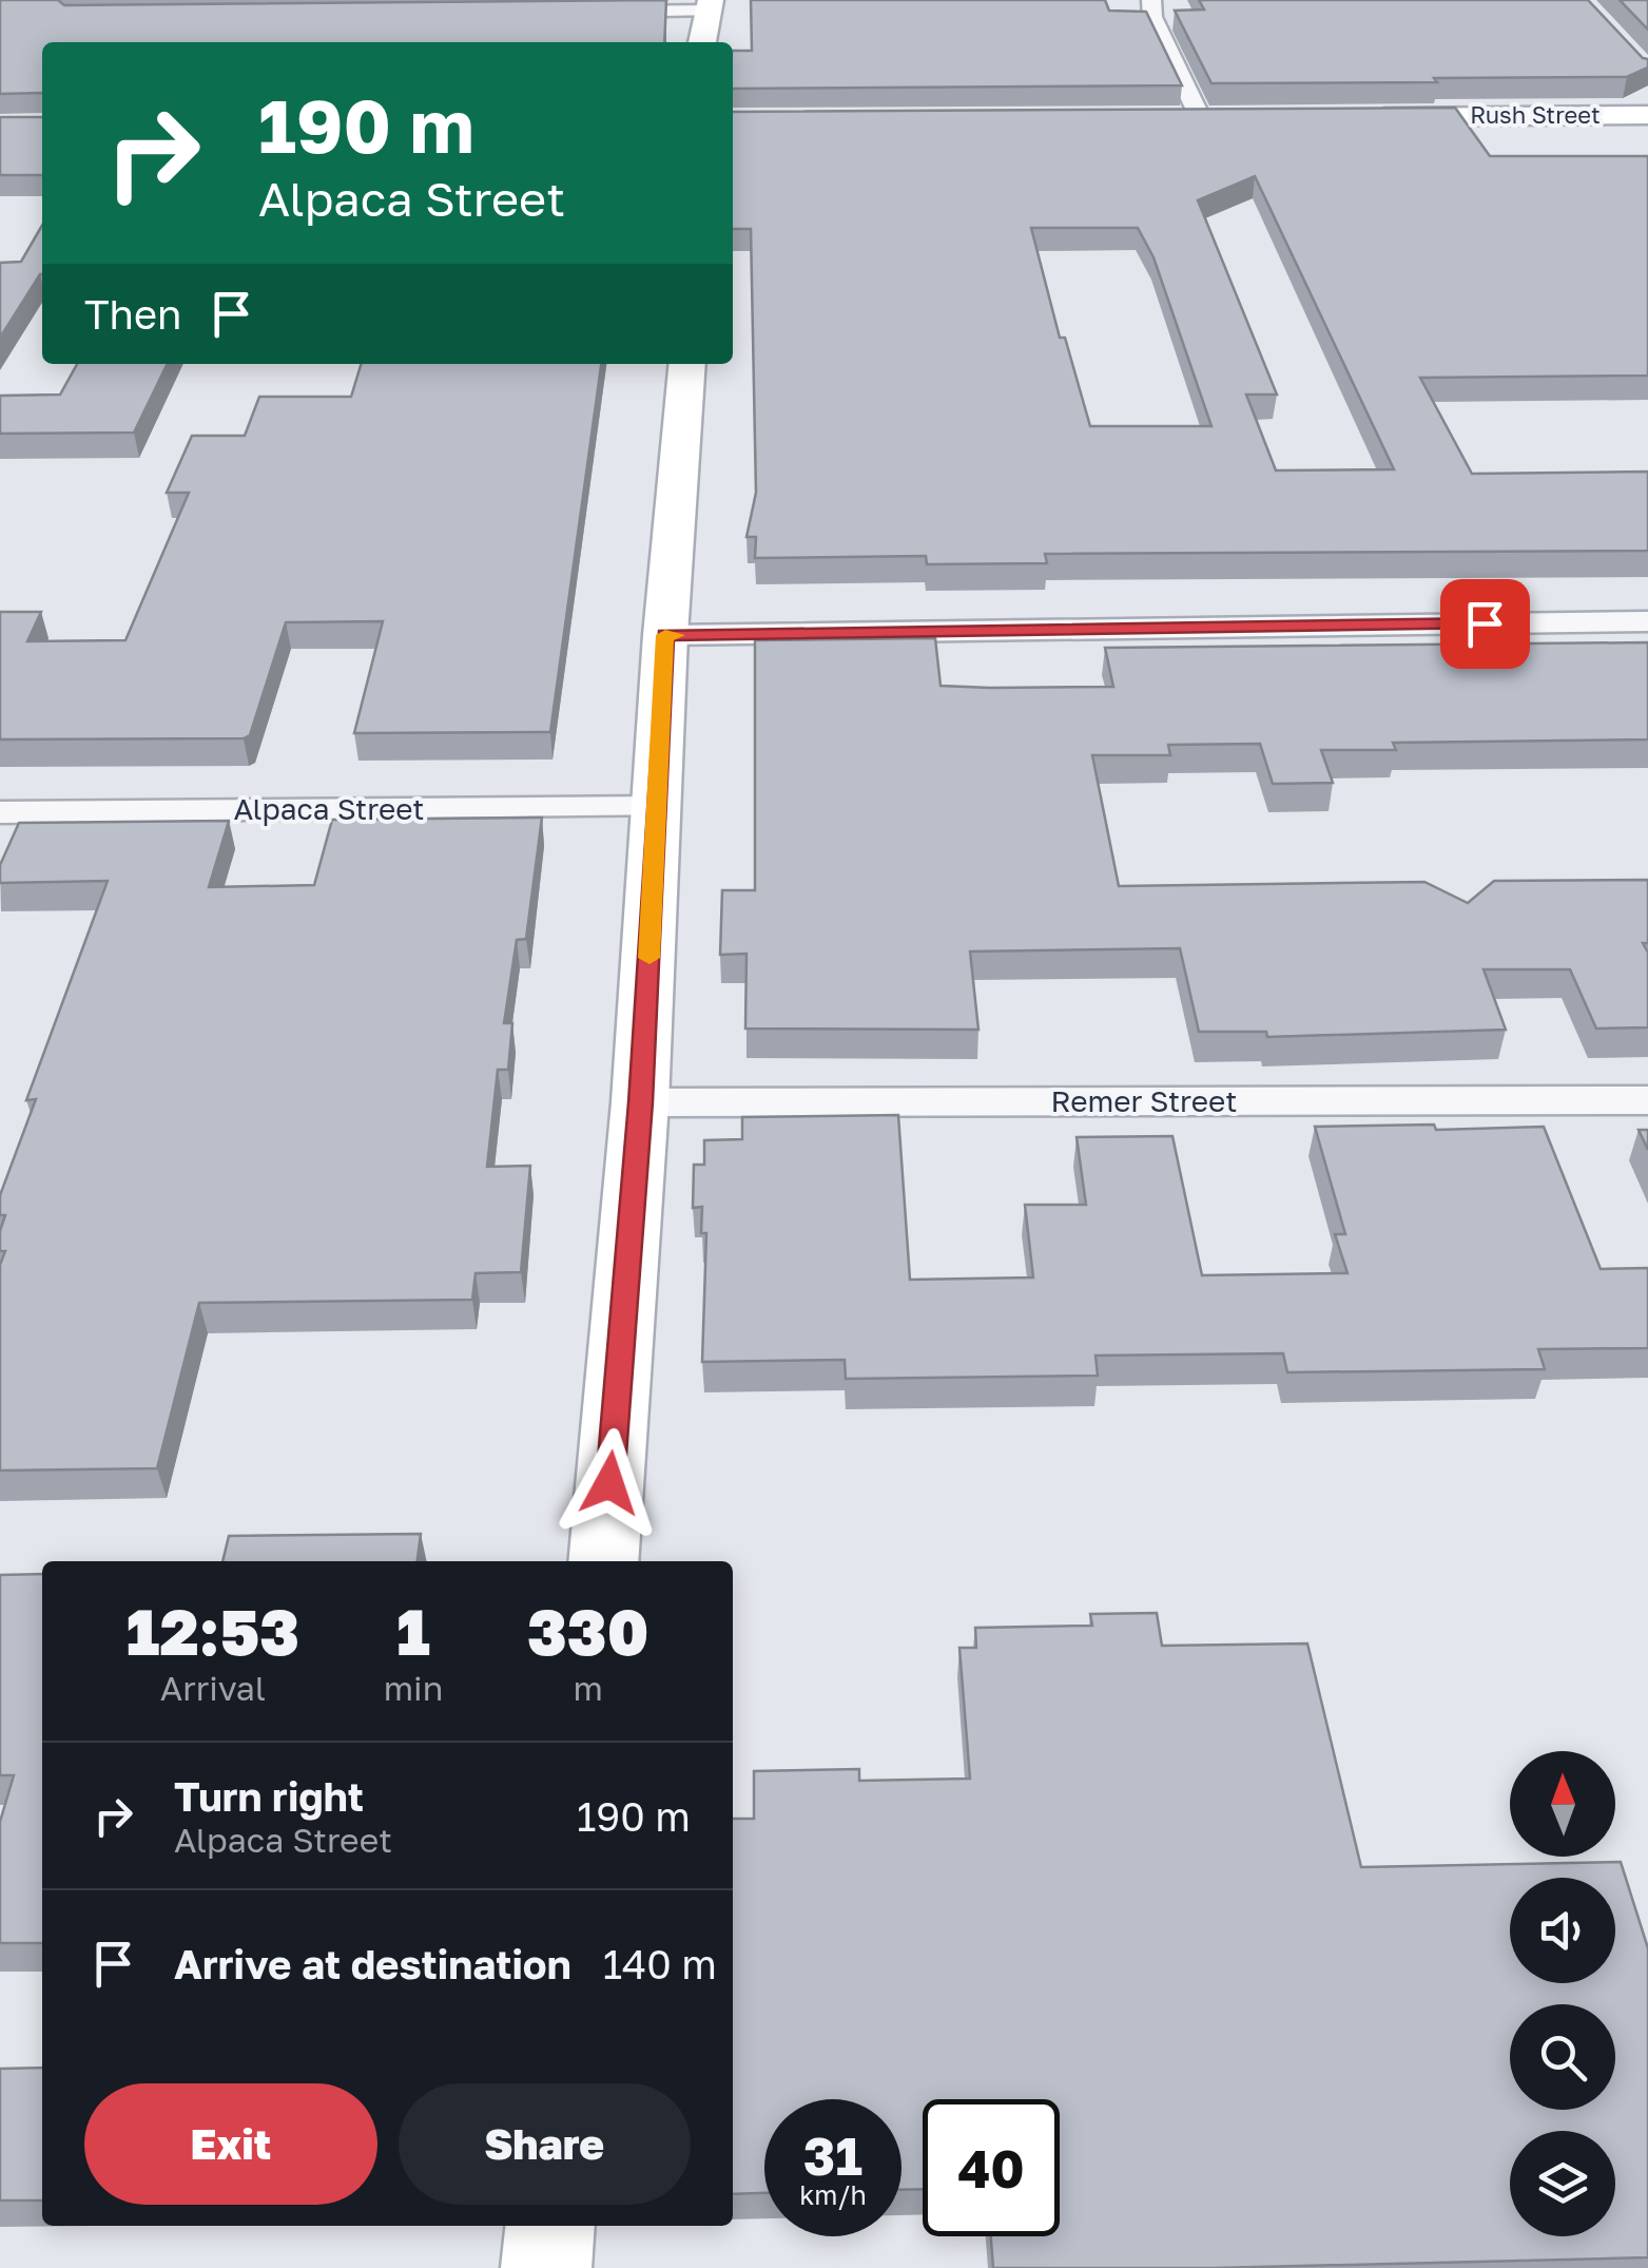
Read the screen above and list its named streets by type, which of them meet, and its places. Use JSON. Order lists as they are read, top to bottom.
{
  "streets": {
    "street": ["Rush Street", "Alpaca Street", "Remer Street"]
  },
  "north": "top",
  "page": {
    "turn": ["190 m", "Alpaca Street"],
    "then": "Then",
    "eta": [
      "12:53",
      "Arrival",
      "1",
      "min",
      "330",
      "m"
    ],
    "list": [
      {
        "name": "Turn right",
        "note": "Alpaca Street",
        "value": "190 m"
      },
      {
        "name": "Arrive at destination",
        "value": "140 m"
      }
    ],
    "buttons": ["Exit", "Share"],
    "speed": "31 km/h",
    "limit": "40"
  }
}
